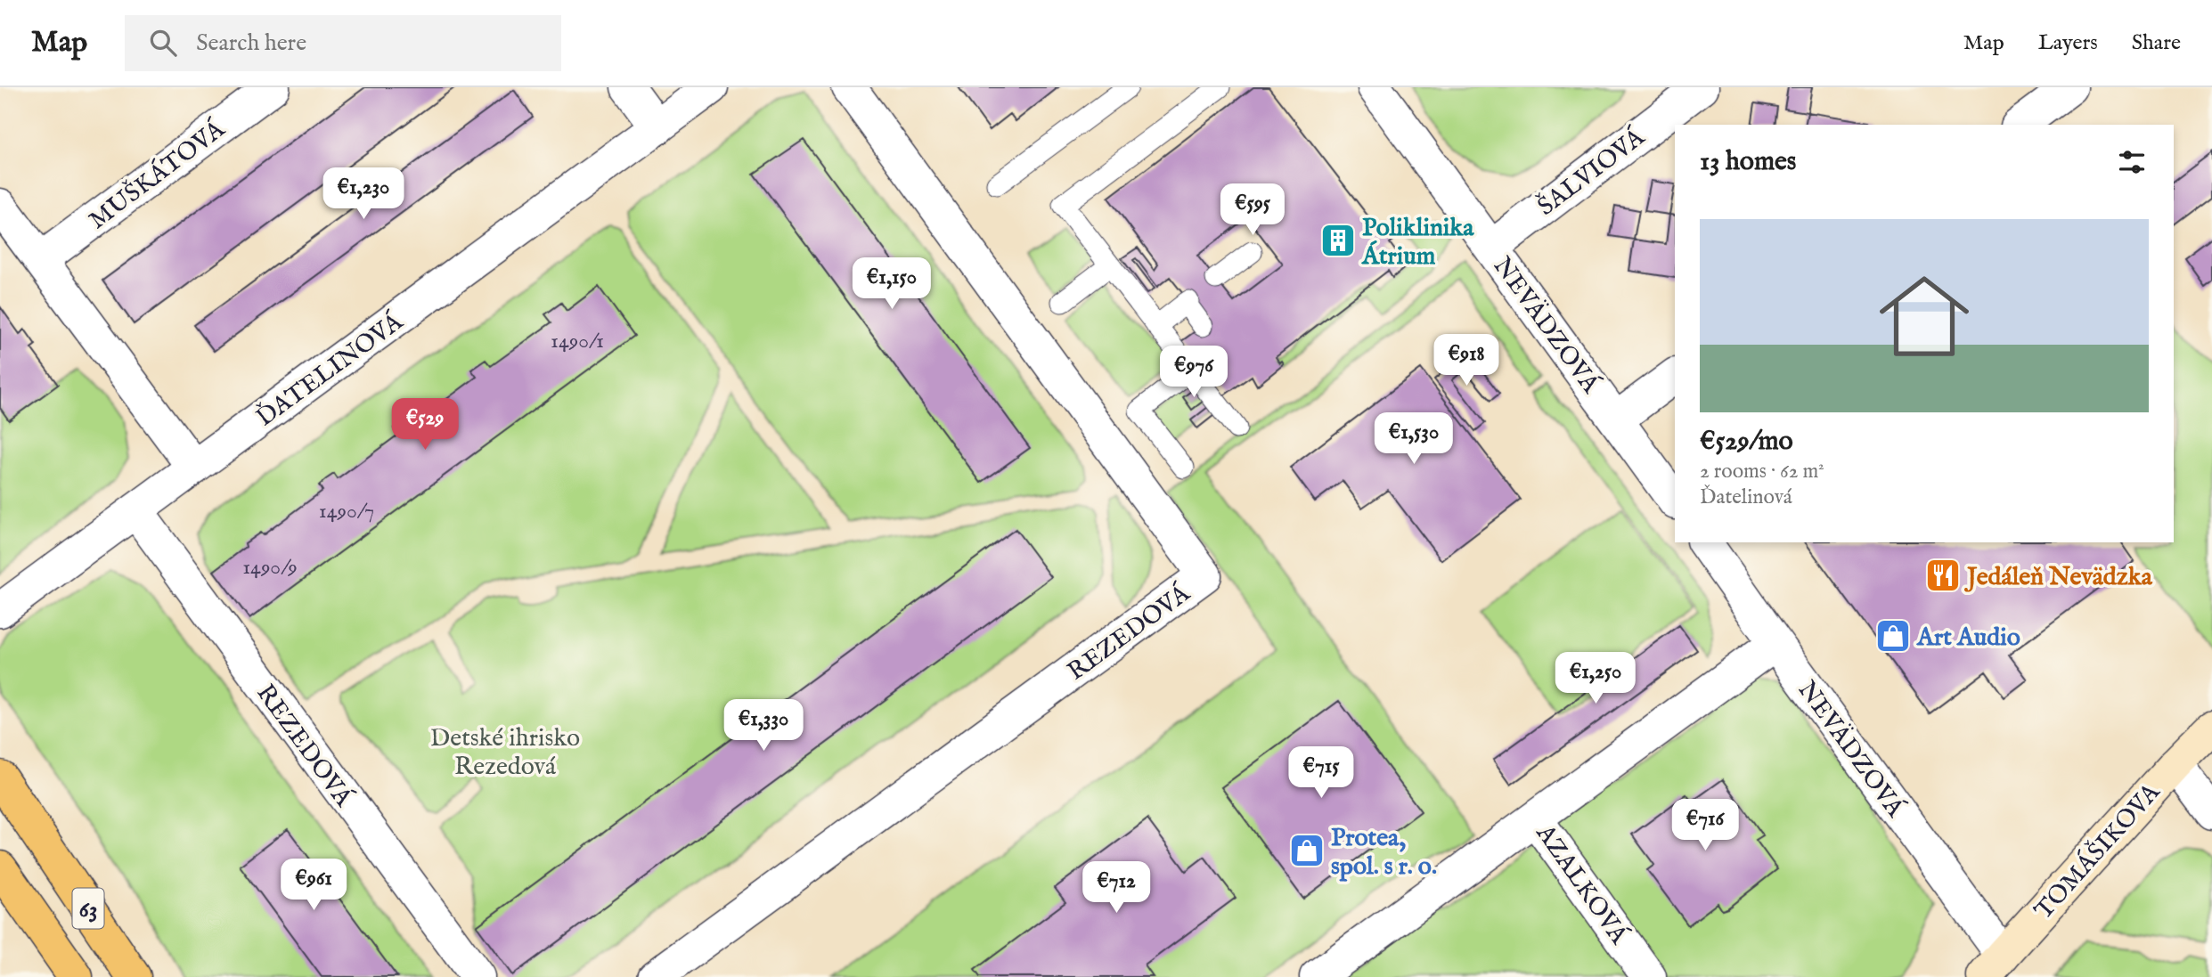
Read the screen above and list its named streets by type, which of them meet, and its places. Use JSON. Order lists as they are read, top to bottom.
{
  "streets": {
    "main road": ["TOMÁŠIKOVA", "63"],
    "street": [
      "ŠALVIOVÁ",
      "MUŠKÁTOVÁ",
      "NEVÄDZOVÁ",
      "ĎATELINOVÁ",
      "REZEDOVÁ",
      "AZALKOVÁ"
    ]
  },
  "crossings": [
    ["ŠALVIOVÁ", "NEVÄDZOVÁ"],
    ["NEVÄDZOVÁ", "TOMÁŠIKOVA"],
    ["NEVÄDZOVÁ", "AZALKOVÁ"],
    ["ĎATELINOVÁ", "REZEDOVÁ"]
  ],
  "parks": ["Detské ihrisko Rezedová"],
  "places": {
    "building": ["Poliklinika Átrium"],
    "restaurant": ["Jedáleň Nevädzka"],
    "shop": ["Art Audio", "Protea, spol. s r. o."]
  },
  "house_numbers": ["1490/1", "1490/7", "1490/9"],
  "page": {
    "header": "Map",
    "search": "Search here",
    "nav": ["Map", "Layers", "Share"],
    "heading": "13 homes",
    "price": [
      "€1,230",
      "€595",
      "€1,150",
      "€918",
      "€976",
      "€529",
      "€1,530",
      "€1,250",
      "€1,330",
      "€715",
      "€716",
      "€961",
      "€712"
    ],
    "list": [
      {
        "name": "€529/mo",
        "note": "2 rooms · 62 m² · Ďatelinová"
      }
    ]
  }
}
